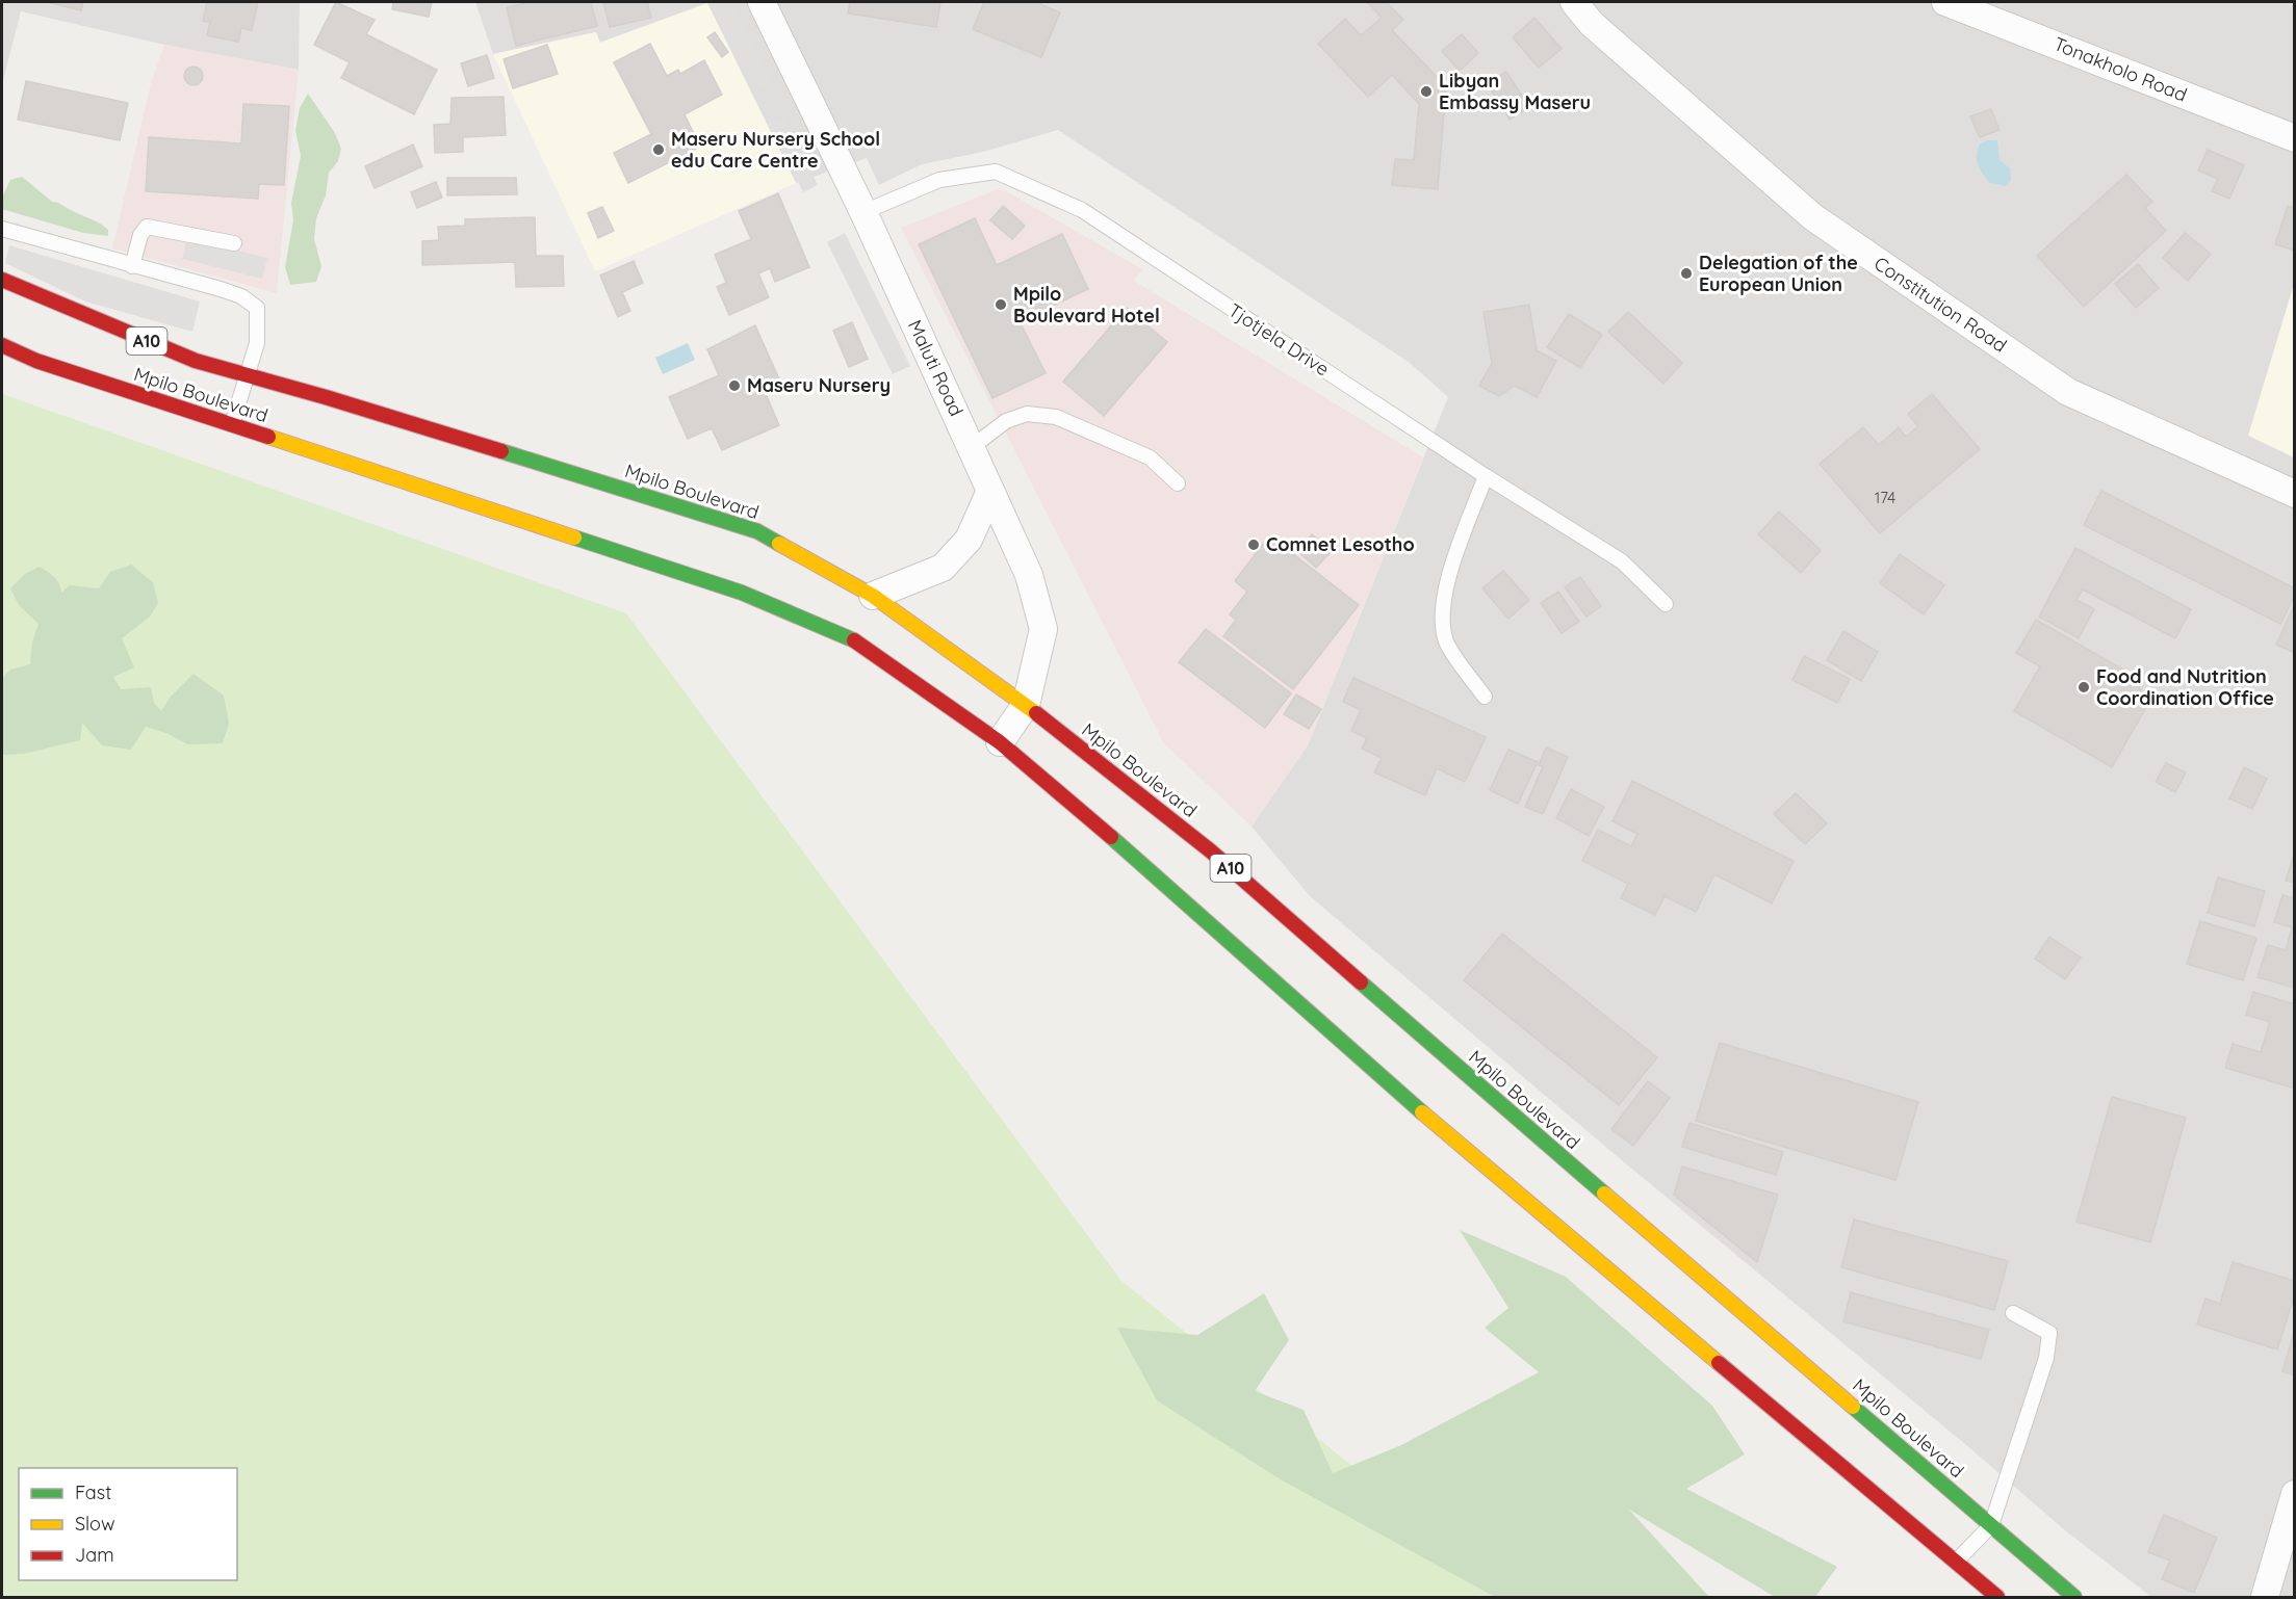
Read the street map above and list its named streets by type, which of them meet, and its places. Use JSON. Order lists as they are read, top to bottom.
{
  "streets": {
    "highway": ["A10", "Mpilo Boulevard"],
    "street": ["Tonakholo Road", "Constitution Road", "Maluti Road"],
    "lane": ["Tjotjela Drive"]
  },
  "crossings": [
    ["Tjotjela Drive", "Maluti Road"],
    ["Maluti Road", "Mpilo Boulevard"]
  ],
  "places": [
    "Libyan Embassy Maseru",
    "Maseru Nursery School edu Care Centre",
    "Delegation of the European Union",
    "Mpilo Boulevard Hotel",
    "Maseru Nursery",
    "Comnet Lesotho",
    "Food and Nutrition Coordination Office"
  ],
  "house_numbers": ["174"],
  "legend": ["Fast", "Slow", "Jam"]
}
